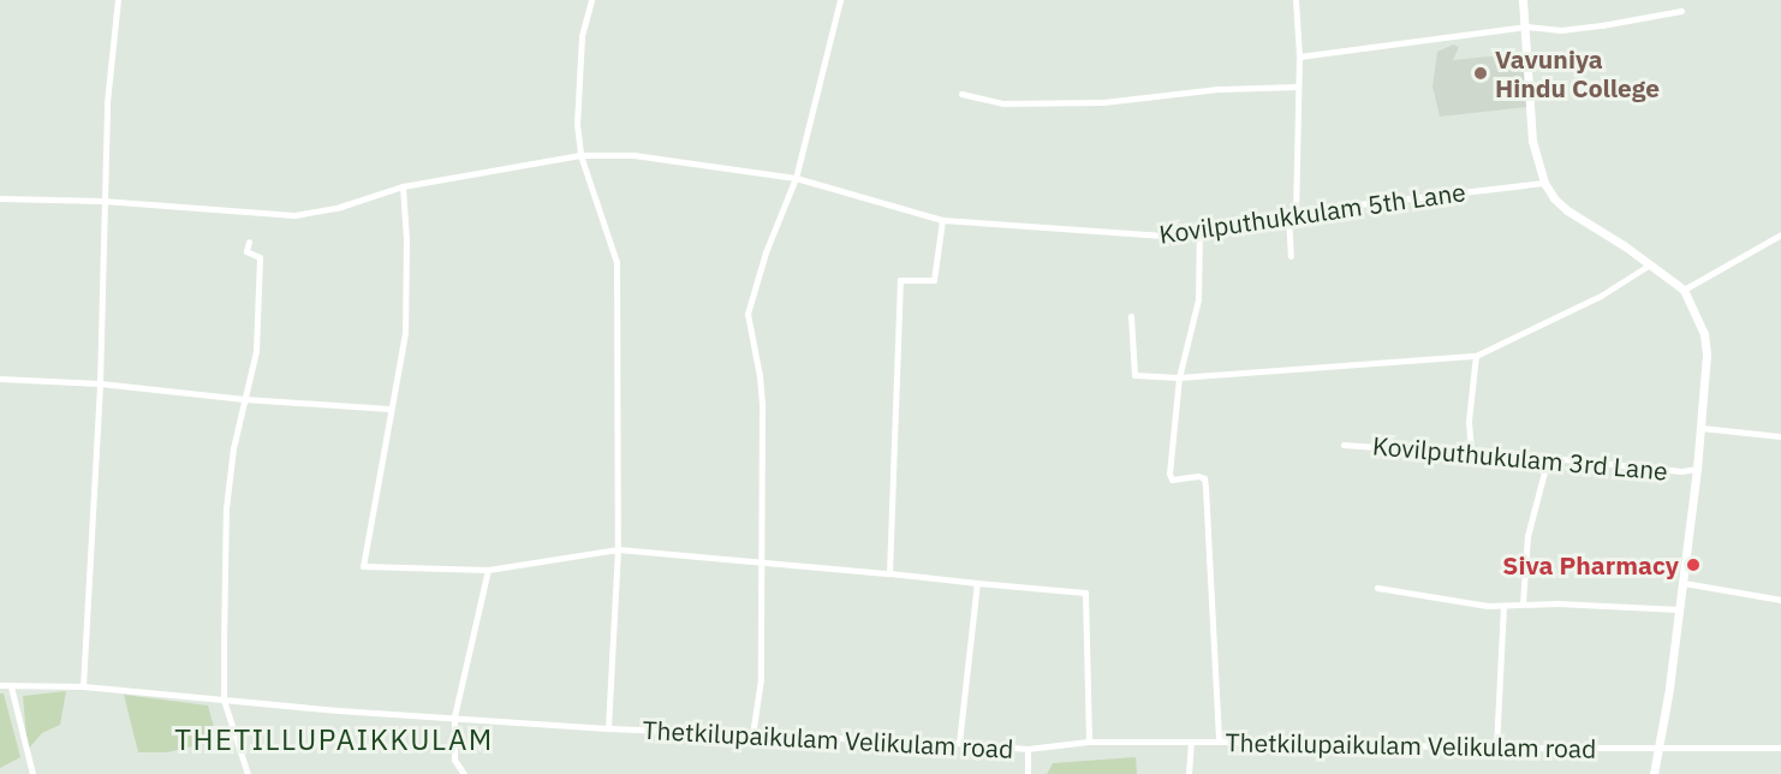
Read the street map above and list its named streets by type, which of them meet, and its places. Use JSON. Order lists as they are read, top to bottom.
{
  "streets": {
    "street": ["Kovilputhukkulam 5th Lane", "Kovilputhukulam 3rd Lane", "Thetkilupaikulam Velikulam road"]
  },
  "districts": ["THETILLUPAIKKULAM"],
  "places": ["Vavuniya Hindu College", "Siva Pharmacy"]
}
